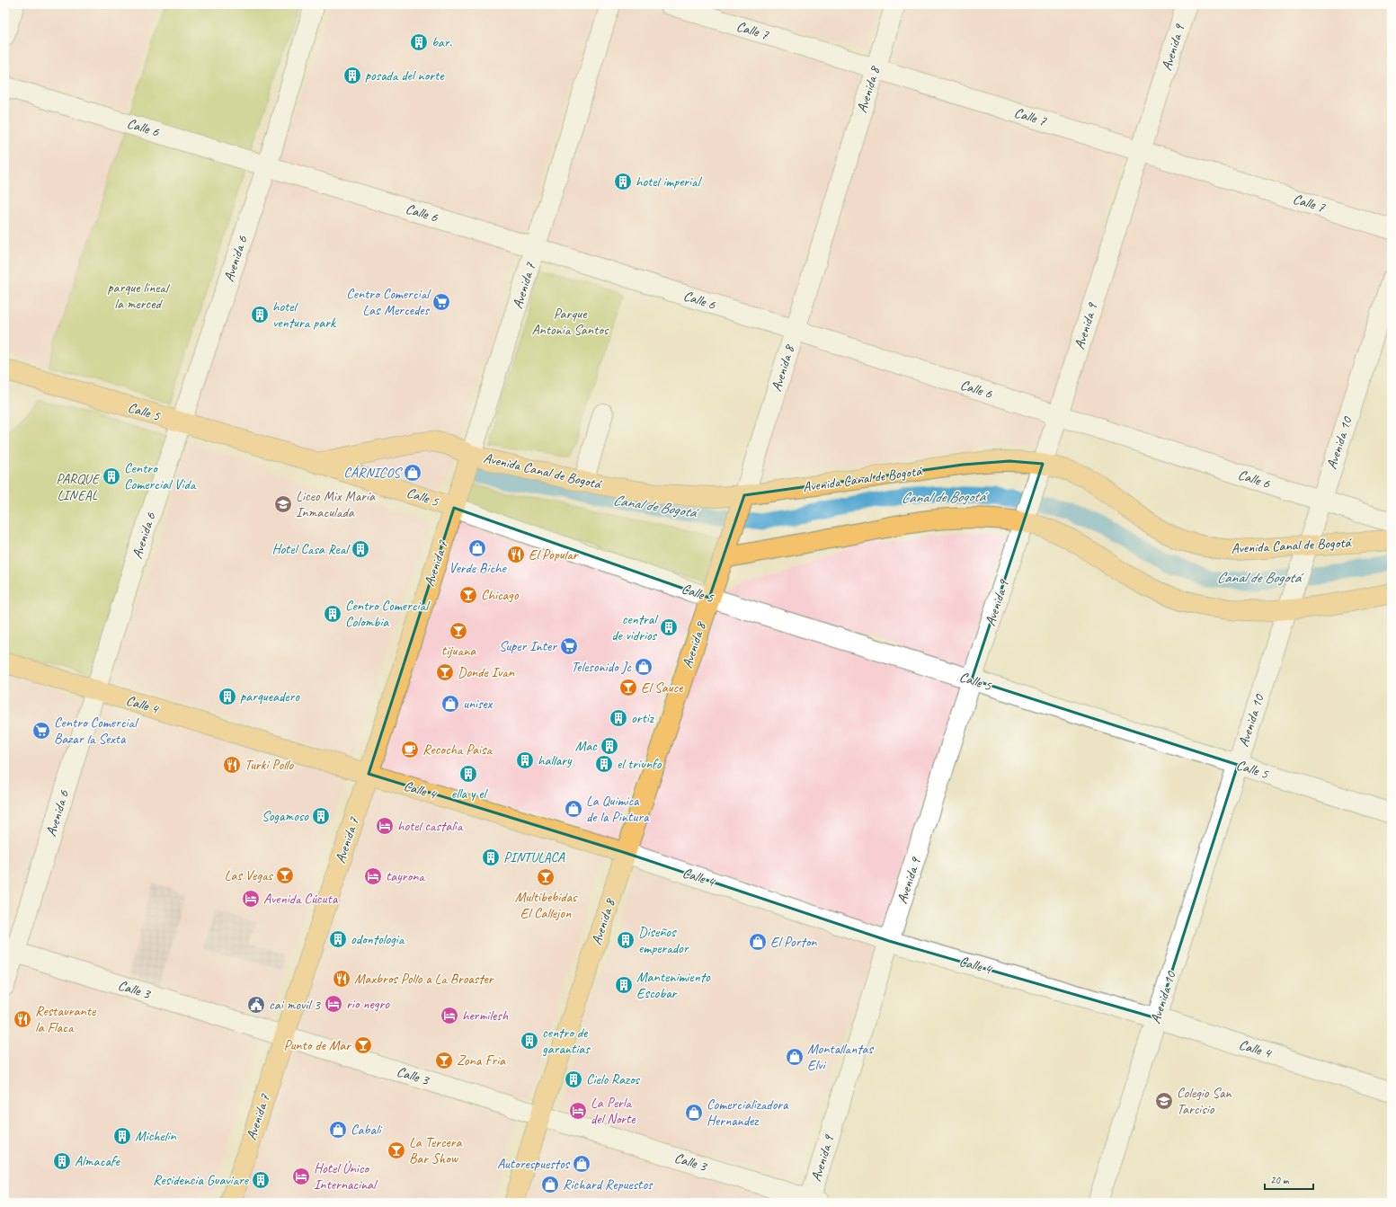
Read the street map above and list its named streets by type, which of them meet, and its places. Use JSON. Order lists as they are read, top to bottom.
{
  "streets": {
    "main road": [
      "Avenida 8",
      "Avenida 7",
      "Calle 5",
      "Avenida Canal de Bogotá",
      "Calle 4"
    ],
    "street": [
      "Calle 7",
      "Avenida 9",
      "Calle 6",
      "Avenida 6",
      "Avenida 10",
      "Calle 3"
    ]
  },
  "crossings": [
    ["Calle 7", "Avenida 9"],
    ["Calle 7", "Avenida 8"],
    ["Avenida 9", "Calle 6"],
    ["Avenida 9", "Calle 5"],
    ["Avenida 9", "Avenida Canal de Bogotá"],
    ["Avenida 9", "Calle 4"],
    ["Avenida 9", "Calle 3"],
    ["Avenida 8", "Calle 6"],
    ["Avenida 8", "Calle 5"],
    ["Avenida 8", "Avenida Canal de Bogotá"],
    ["Avenida 8", "Calle 4"],
    ["Avenida 8", "Calle 3"],
    ["Calle 6", "Avenida 6"],
    ["Calle 6", "Avenida 7"],
    ["Calle 6", "Avenida 10"],
    ["Avenida 6", "Calle 5"],
    ["Avenida 6", "Calle 4"],
    ["Avenida 6", "Calle 3"],
    ["Avenida 7", "Calle 5"],
    ["Avenida 7", "Avenida Canal de Bogotá"],
    ["Avenida 7", "Calle 4"],
    ["Avenida 7", "Calle 3"],
    ["Calle 5", "Avenida 10"],
    ["Calle 5", "Avenida Canal de Bogotá"],
    ["Avenida 10", "Avenida Canal de Bogotá"],
    ["Avenida 10", "Calle 4"]
  ],
  "water": ["Canal de Bogotá"],
  "parks": ["parque lineal la merced", "Parque Antonia Santos", "PARQUE LINEAL"],
  "places": {
    "building": [
      "bar.",
      "posada del norte",
      "hotel imperial",
      "hotel ventura park",
      "Centro Comercial Vida",
      "Hotel Casa Real",
      "Centro Comercial Colombia",
      "central de vidrios",
      "parqueadero",
      "ortiz",
      "Mac",
      "hallary",
      "el triunfo",
      "ella y el",
      "Sogamoso",
      "PINTULACA",
      "odontologia",
      "Diseños emperador",
      "Mantenimiento Escobar",
      "centro de garantias",
      "Cielo Razos",
      "Michelin",
      "Almacafe",
      "Residencia Guaviare"
    ],
    "supermarket": ["Centro Comercial Las Mercedes", "Super Inter", "Centro Comercial Bazar la Sexta"],
    "shop": [
      "CÁRNICOS",
      "Verde Biche",
      "Telesonido Jc",
      "unisex",
      "La Quimica de la Pintura",
      "El Porton",
      "Montallantas Elvi",
      "Comercializadora Hernandez",
      "Cabali",
      "Autorespuestos",
      "Richard Repuestos"
    ],
    "school or university": ["Liceo Mix María Inmaculada", "Colegio San Tarcisio"],
    "restaurant": [
      "El Popular",
      "Turki Pollo",
      "Maxbros Pollo a La Broaster",
      "Restaurante la Flaca"
    ],
    "bar": [
      "Chicago",
      "tijuana",
      "Donde Ivan",
      "El Sauce",
      "Las Vegas",
      "Multibebidas El Callejon",
      "Punto de Mar",
      "Zona Fria",
      "La Tercera Bar Show"
    ],
    "cafe": ["Recocha Paisa"],
    "hotel": [
      "hotel castalia",
      "tayrona",
      "Avenida Cúcuta",
      "rio negro",
      "hermilesh",
      "La Perla del Norte",
      "Hotel Único Internacinal"
    ],
    "public building": ["cai movil 3"]
  },
  "scale_bar": "20 m"
}
